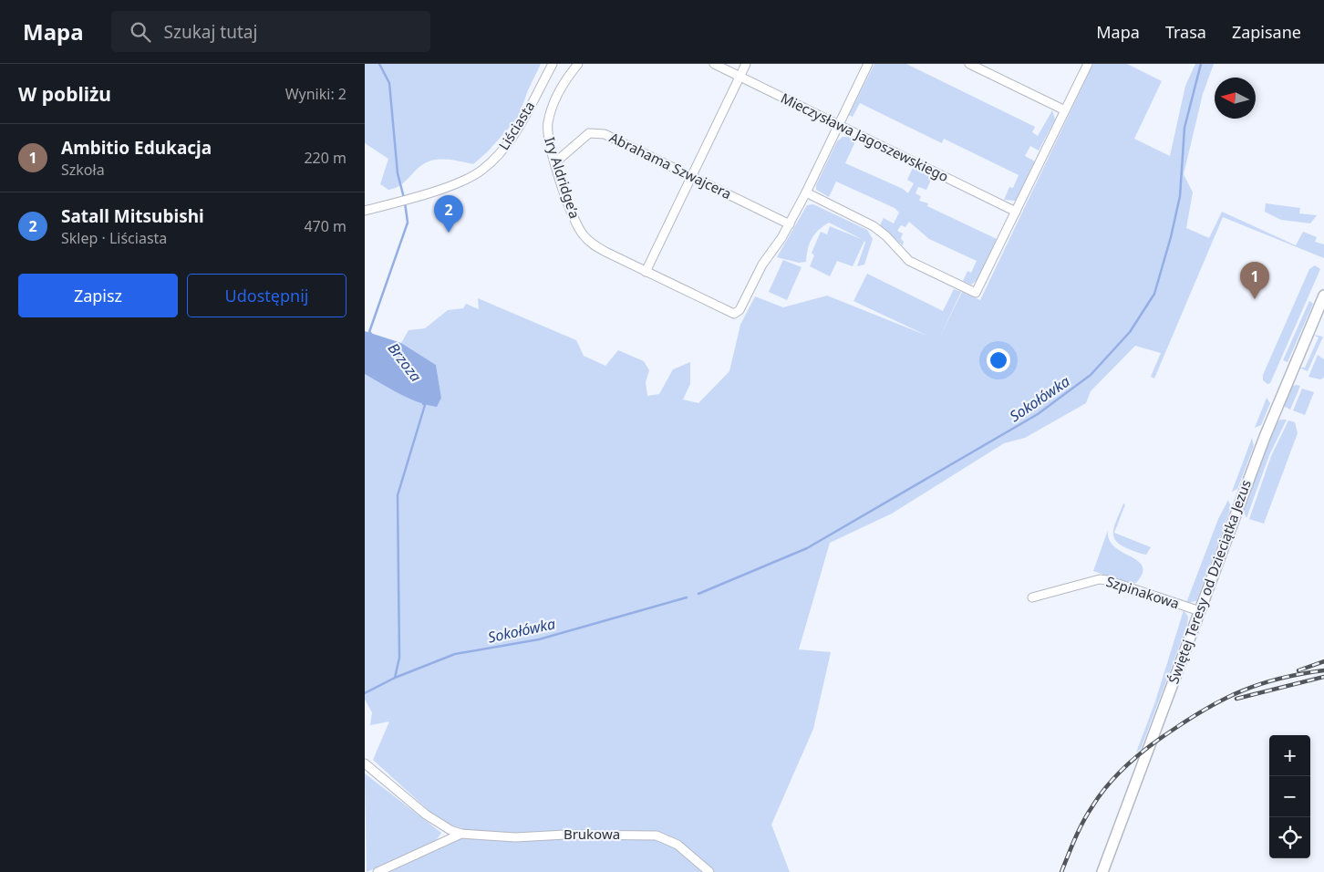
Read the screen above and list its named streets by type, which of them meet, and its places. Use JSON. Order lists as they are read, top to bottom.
{
  "streets": {
    "street": [
      "Liściasta",
      "Mieczysława Jagoszewskiego",
      "Abrahama Szwajcera",
      "Iry Aldridge’a",
      "Świętej Teresy od Dzieciątka Jezus",
      "Szpinakowa",
      "Brukowa"
    ]
  },
  "crossings": [
    ["Abrahama Szwajcera", "Iry Aldridge’a"],
    ["Świętej Teresy od Dzieciątka Jezus", "Szpinakowa"]
  ],
  "water": ["Brzoza", "Sokołówka"],
  "north": "left",
  "page": {
    "header": "Mapa",
    "search": "Szukaj tutaj",
    "nav": ["Mapa", "Trasa", "Zapisane"],
    "heading": ["W pobliżu", "Wyniki: 2"],
    "list": [
      {
        "mark": "1",
        "name": "Ambitio Edukacja",
        "note": "Szkoła",
        "value": "220 m"
      },
      {
        "mark": "2",
        "name": "Satall Mitsubishi",
        "note": "Sklep · Liściasta",
        "value": "470 m"
      }
    ],
    "pins": ["2", "1"],
    "buttons": ["Zapisz", "Udostępnij"],
    "map_buttons": ["+", "−"]
  }
}
